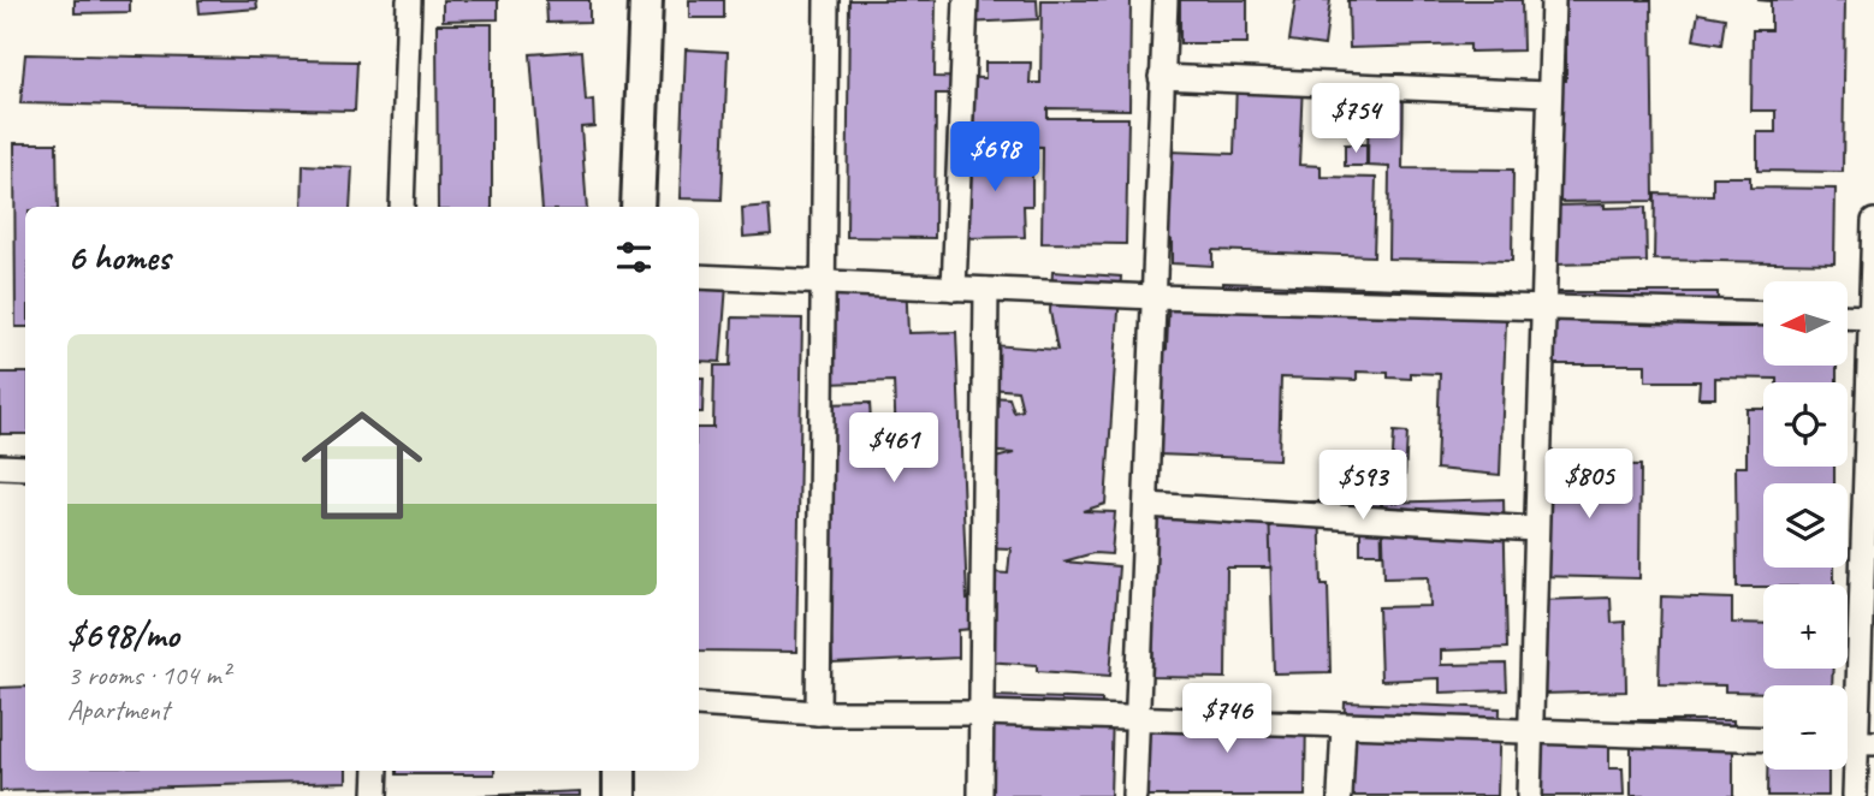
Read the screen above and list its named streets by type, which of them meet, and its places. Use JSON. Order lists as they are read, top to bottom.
{
  "north": "left",
  "page": {
    "price": [
      "$754",
      "$698",
      "$461",
      "$805",
      "$593",
      "$746"
    ],
    "heading": "6 homes",
    "map_buttons": ["+", "−"],
    "list": [
      {
        "name": "$698/mo",
        "note": "3 rooms · 104 m² · Apartment"
      }
    ]
  }
}
